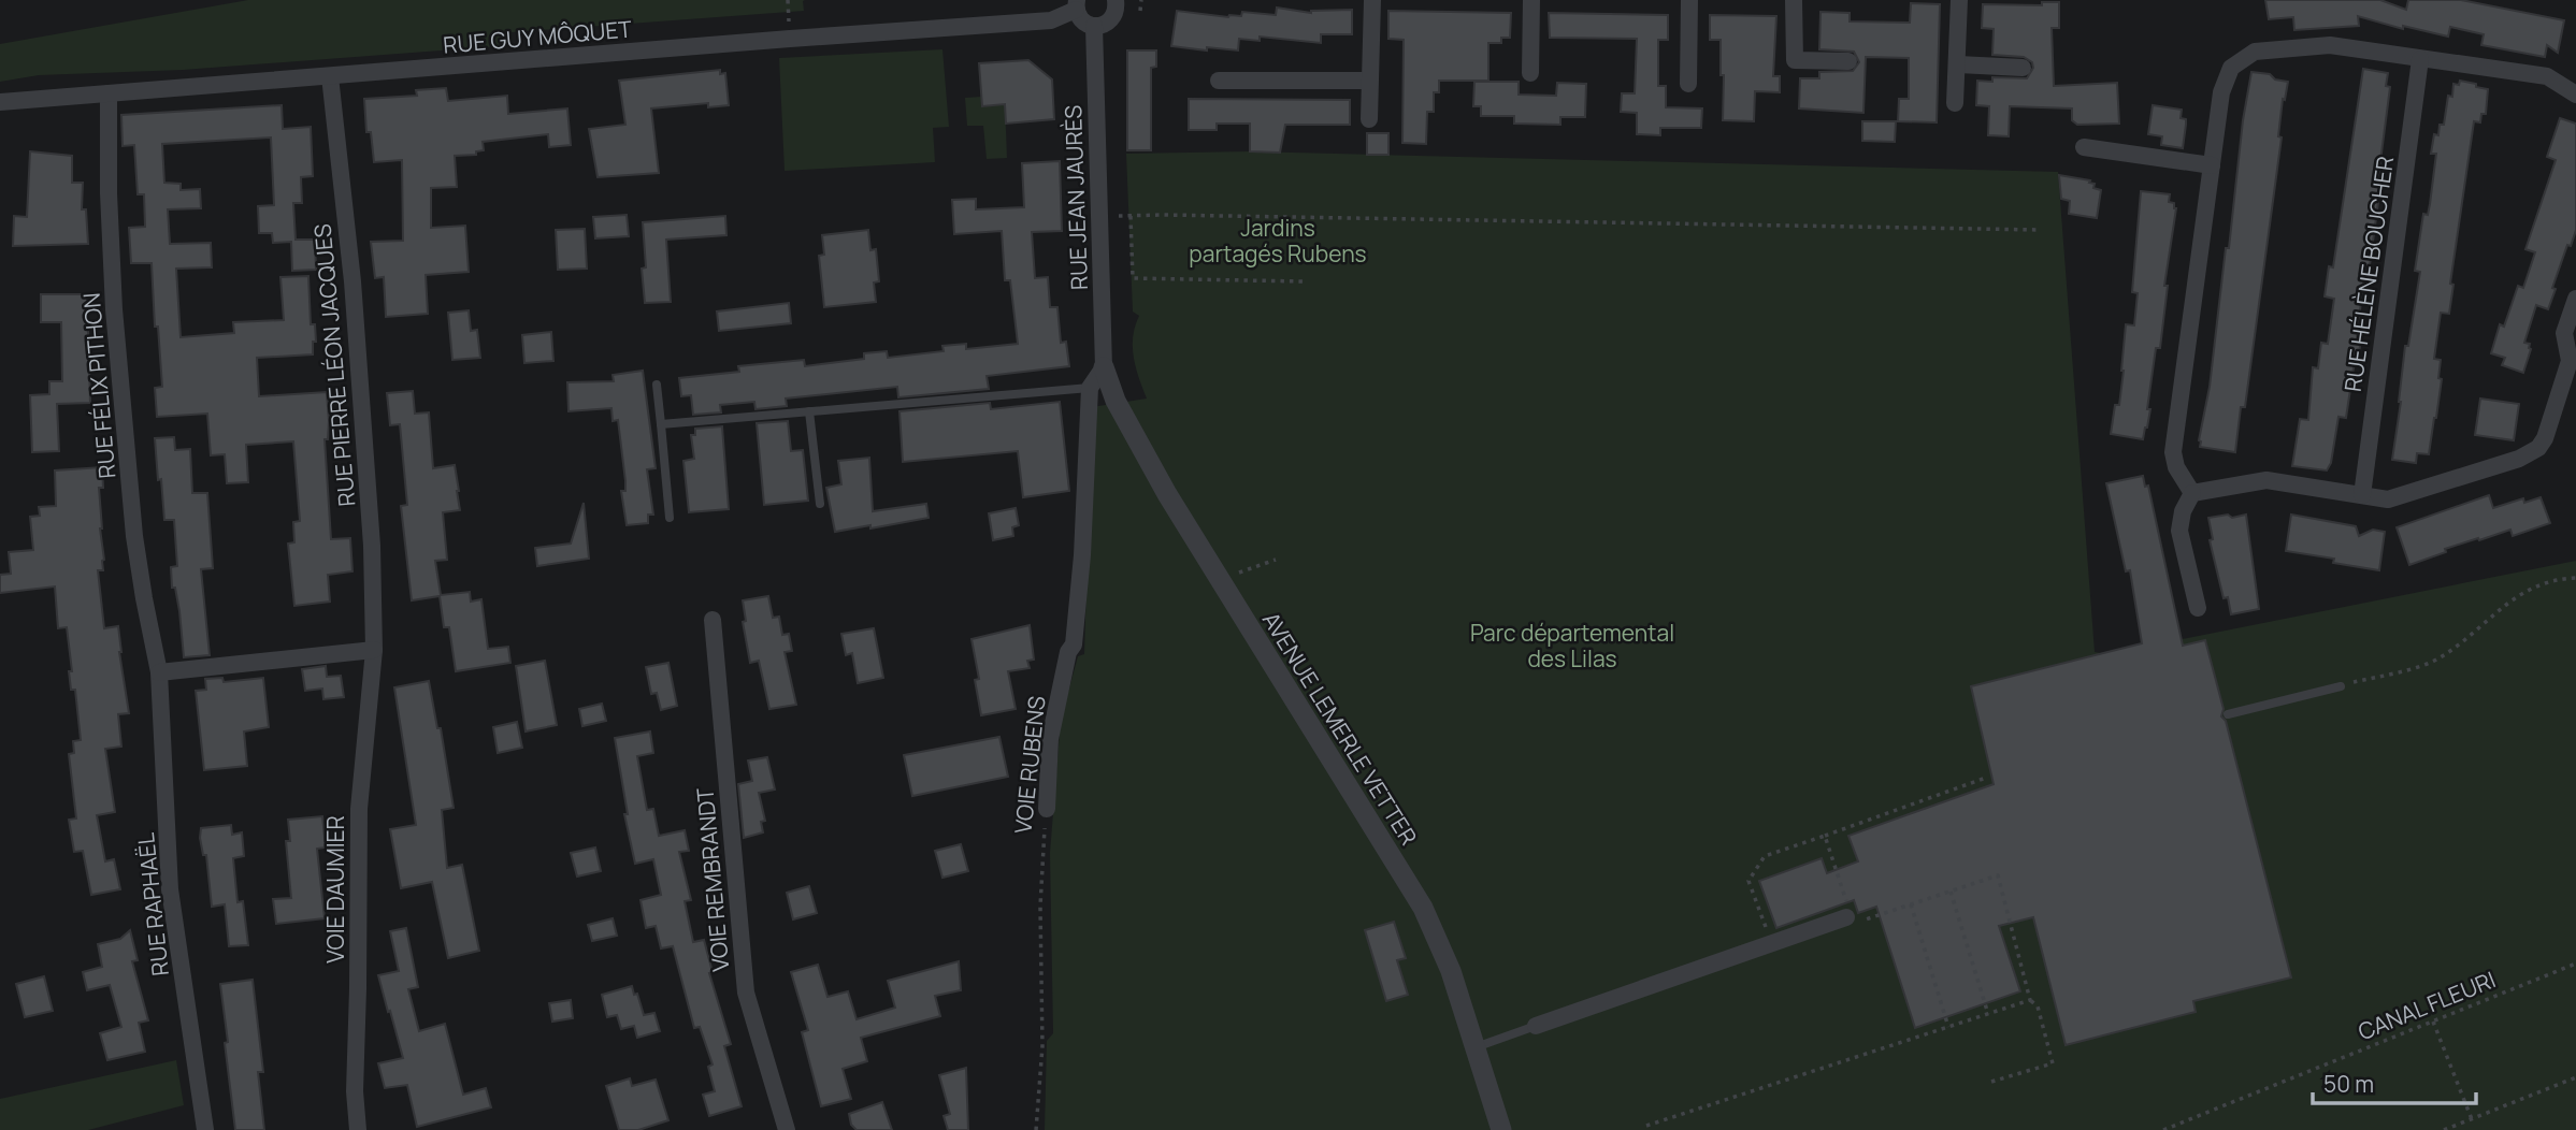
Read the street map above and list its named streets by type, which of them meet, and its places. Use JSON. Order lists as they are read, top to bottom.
{
  "streets": {
    "street": [
      "RUE GUY MÔQUET",
      "RUE JEAN JAURÈS",
      "RUE HÉLÈNE BOUCHER",
      "RUE PIERRE LÉON JACQUES",
      "RUE FÉLIX PITHON",
      "AVENUE LEMERLE VETTER",
      "VOIE RUBENS",
      "VOIE REMBRANDT",
      "VOIE DAUMIER",
      "RUE RAPHAËL"
    ],
    "path": ["CANAL FLEURI"]
  },
  "crossings": [
    ["RUE GUY MÔQUET", "RUE PIERRE LÉON JACQUES"],
    ["RUE GUY MÔQUET", "RUE FÉLIX PITHON"],
    ["RUE JEAN JAURÈS", "AVENUE LEMERLE VETTER"],
    ["RUE PIERRE LÉON JACQUES", "VOIE DAUMIER"],
    ["RUE FÉLIX PITHON", "RUE RAPHAËL"]
  ],
  "parks": ["Jardins partagés Rubens", "Parc départemental des Lilas"],
  "scale_bar": "50 m"
}
